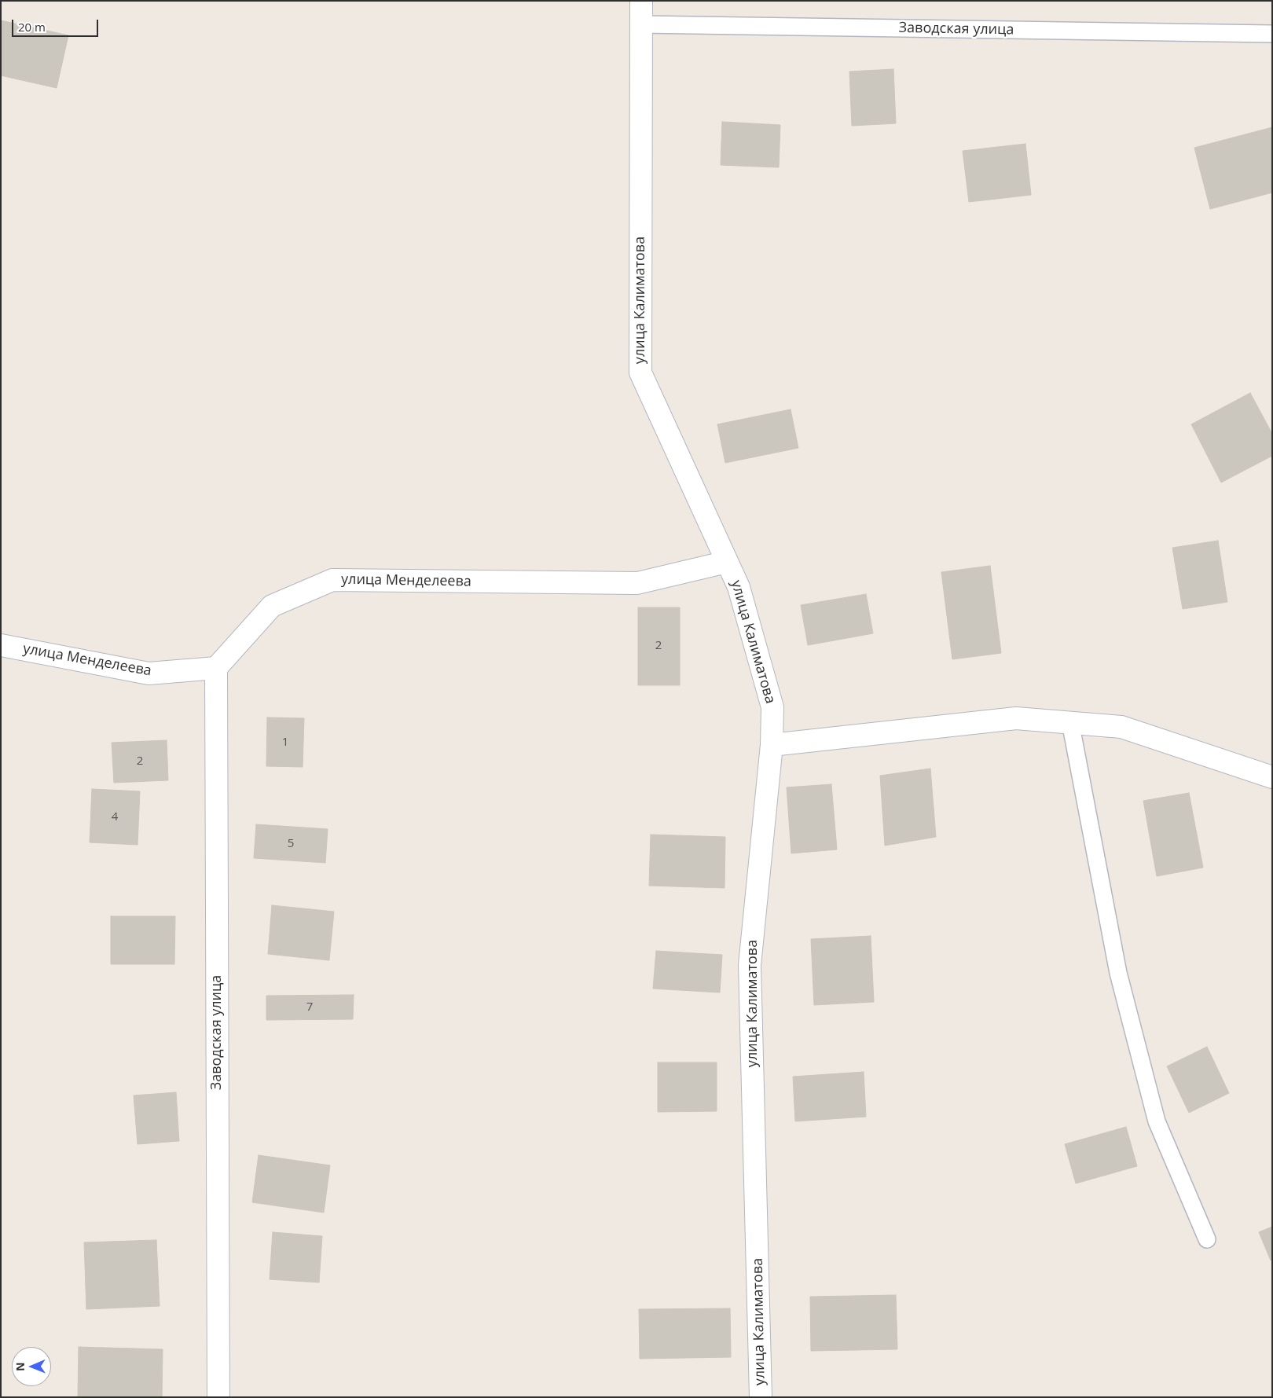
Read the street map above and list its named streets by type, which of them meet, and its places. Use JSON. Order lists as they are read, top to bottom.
{
  "streets": {
    "street": ["Заводская улица", "улица Калиматова", "улица Менделеева"]
  },
  "crossings": [
    ["Заводская улица", "улица Калиматова"],
    ["Заводская улица", "улица Менделеева"],
    ["улица Калиматова", "улица Менделеева"]
  ],
  "house_numbers": [
    "2",
    "1",
    "2",
    "4",
    "5",
    "7"
  ],
  "scale_bar": "20 m",
  "north": "left"
}
